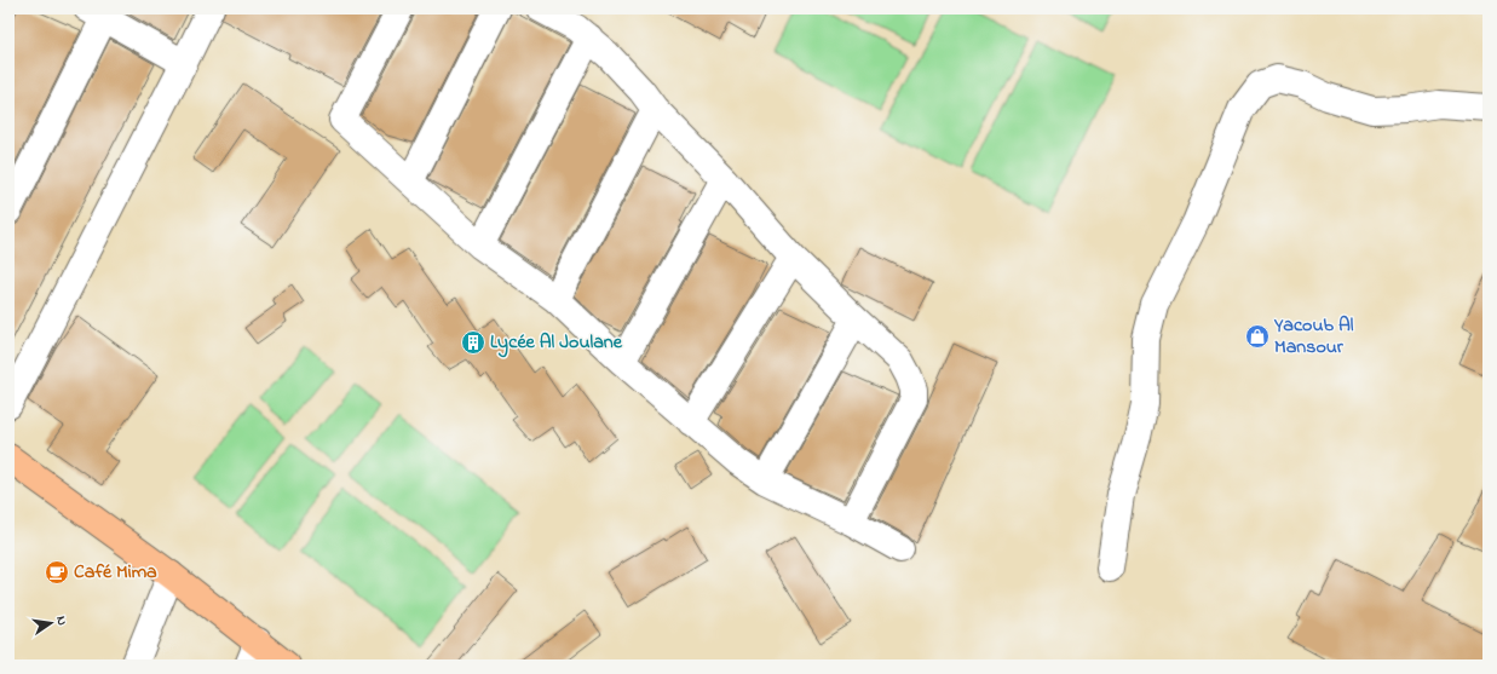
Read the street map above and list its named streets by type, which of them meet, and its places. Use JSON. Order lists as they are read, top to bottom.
{
  "places": {
    "shop": ["Yacoub Al Mansour"],
    "building": ["Lycée Al Joulane"],
    "cafe": ["Café Mima"]
  },
  "north": "right"
}
